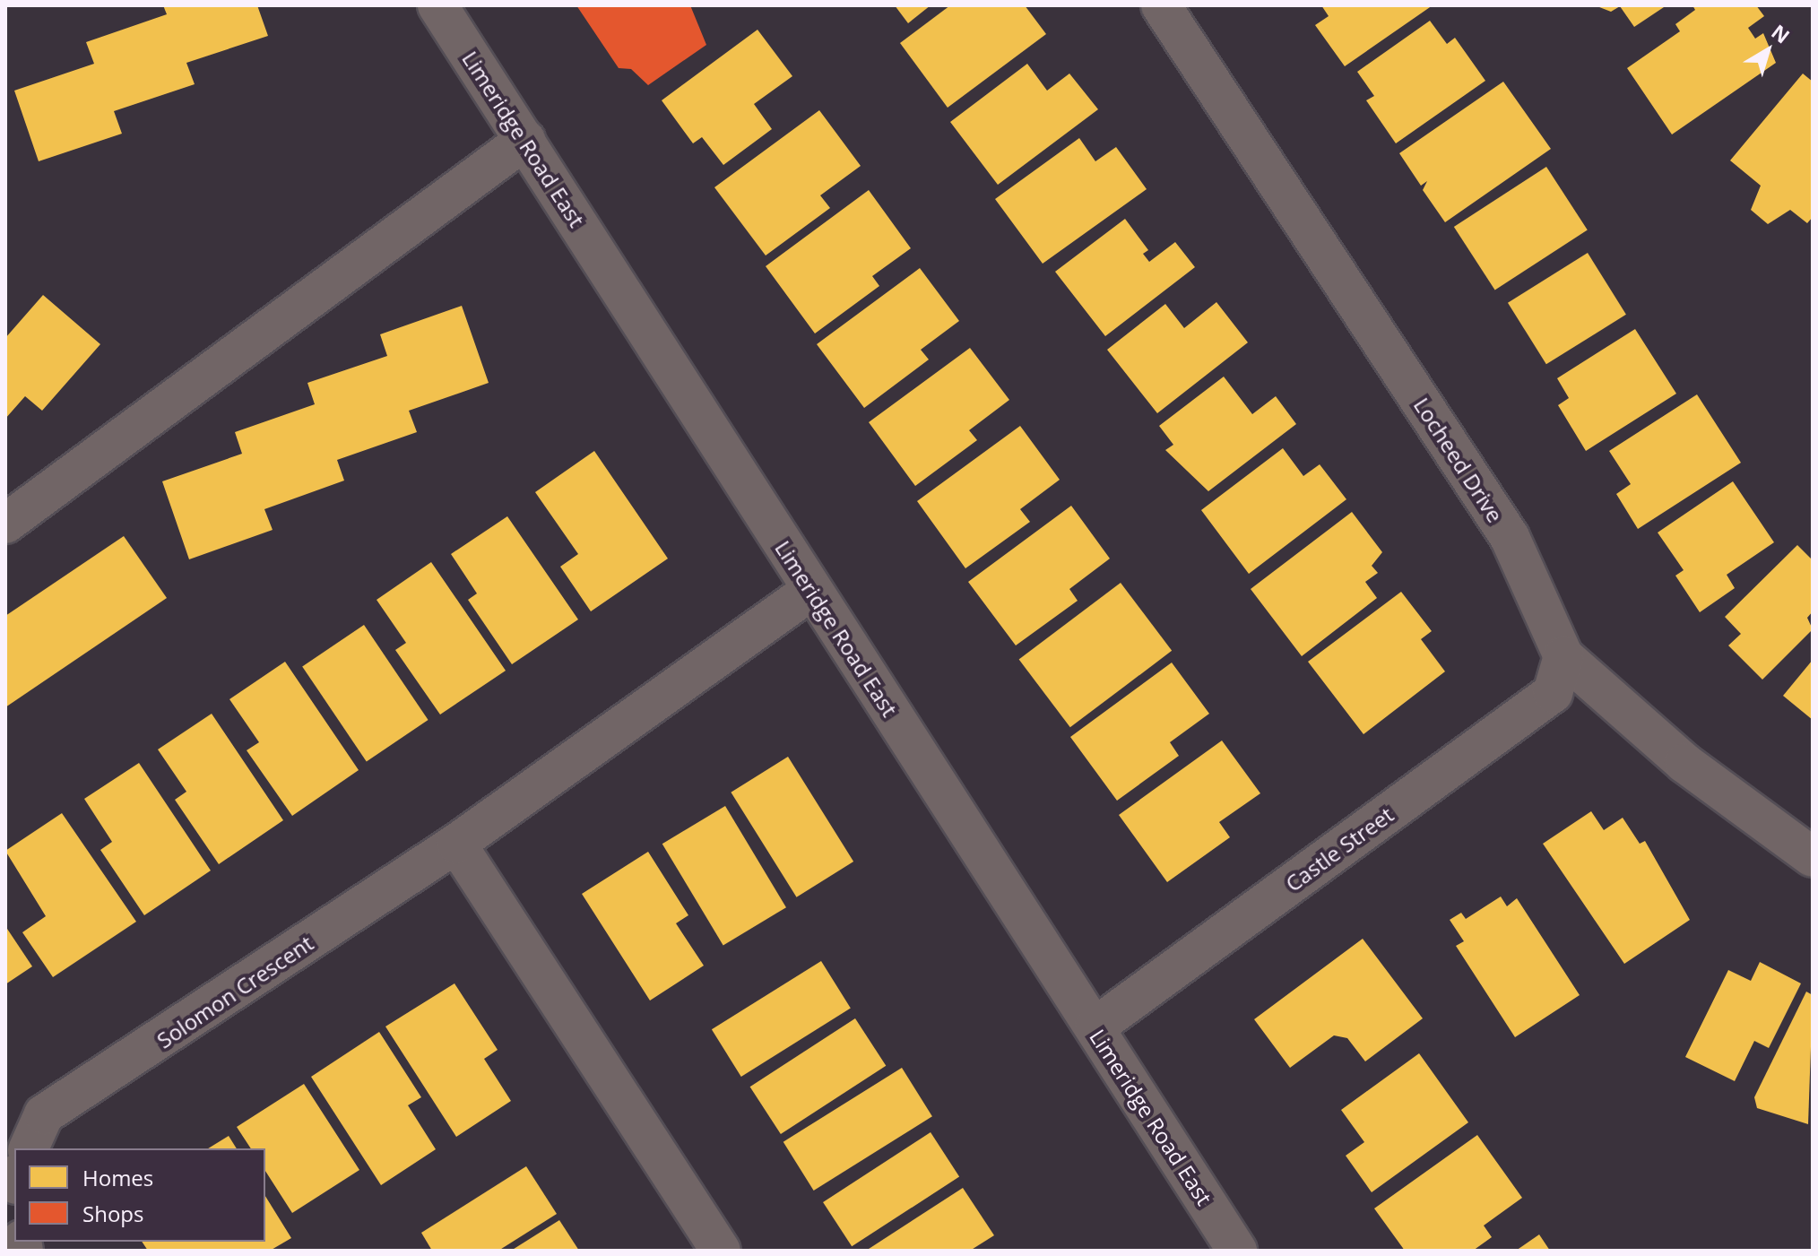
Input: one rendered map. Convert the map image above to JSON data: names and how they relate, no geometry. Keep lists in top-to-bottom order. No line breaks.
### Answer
{"streets":{"street":["Limeridge Road East","Locheed Drive","Castle Street","Solomon Crescent"]},"crossings":[["Limeridge Road East","Castle Street"],["Limeridge Road East","Solomon Crescent"],["Locheed Drive","Castle Street"]],"legend":["Homes","Shops"],"north":"top right"}
